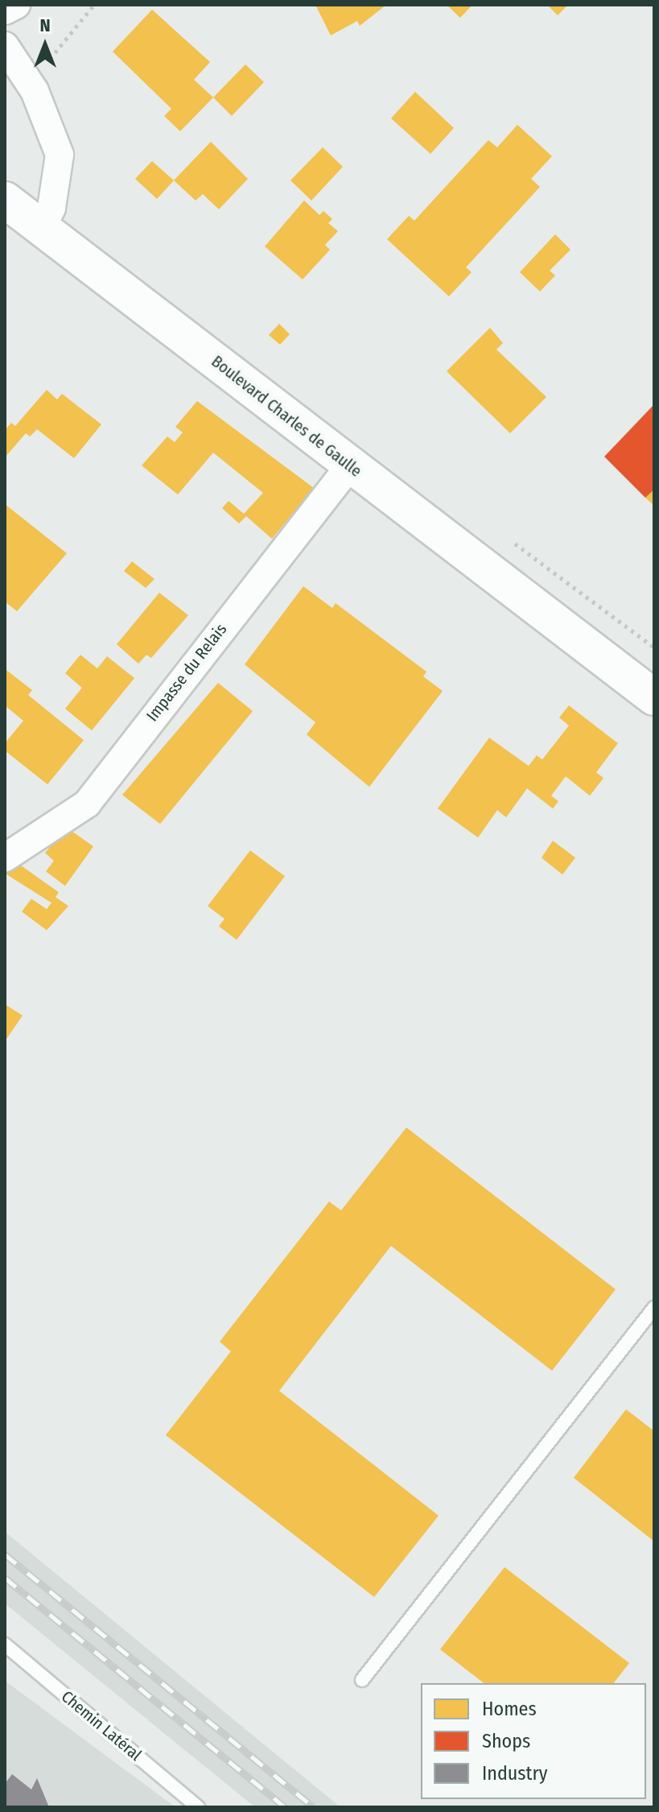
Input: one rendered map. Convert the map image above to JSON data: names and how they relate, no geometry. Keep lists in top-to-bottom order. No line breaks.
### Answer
{"streets":{"main road":["Boulevard Charles de Gaulle"],"street":["Impasse du Relais"],"lane":["Chemin Latéral"]},"crossings":[["Boulevard Charles de Gaulle","Impasse du Relais"]],"legend":["Homes","Shops","Industry"],"north":"top"}
